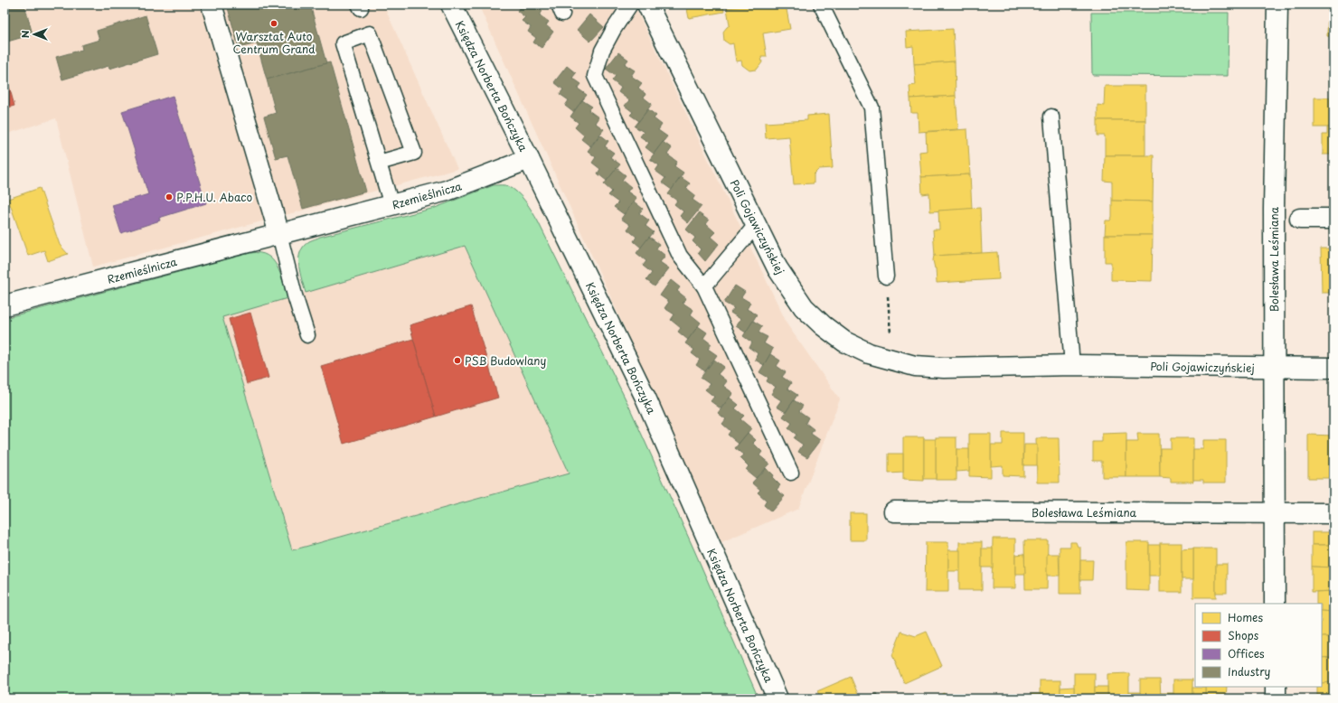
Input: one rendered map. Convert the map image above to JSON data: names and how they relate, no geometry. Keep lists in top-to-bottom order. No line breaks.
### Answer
{"streets":{"street":["Księdza Norberta Bończyka","Rzemieślnicza","Poli Gojawiczyńskiej","Bolesława Leśmiana"]},"crossings":[["Księdza Norberta Bończyka","Rzemieślnicza"],["Poli Gojawiczyńskiej","Bolesława Leśmiana"]],"places":["Warsztat Auto Centrum Grand","P.P.H.U. Abaco","PSB Budowlany"],"legend":["Homes","Shops","Offices","Industry"],"north":"left"}
